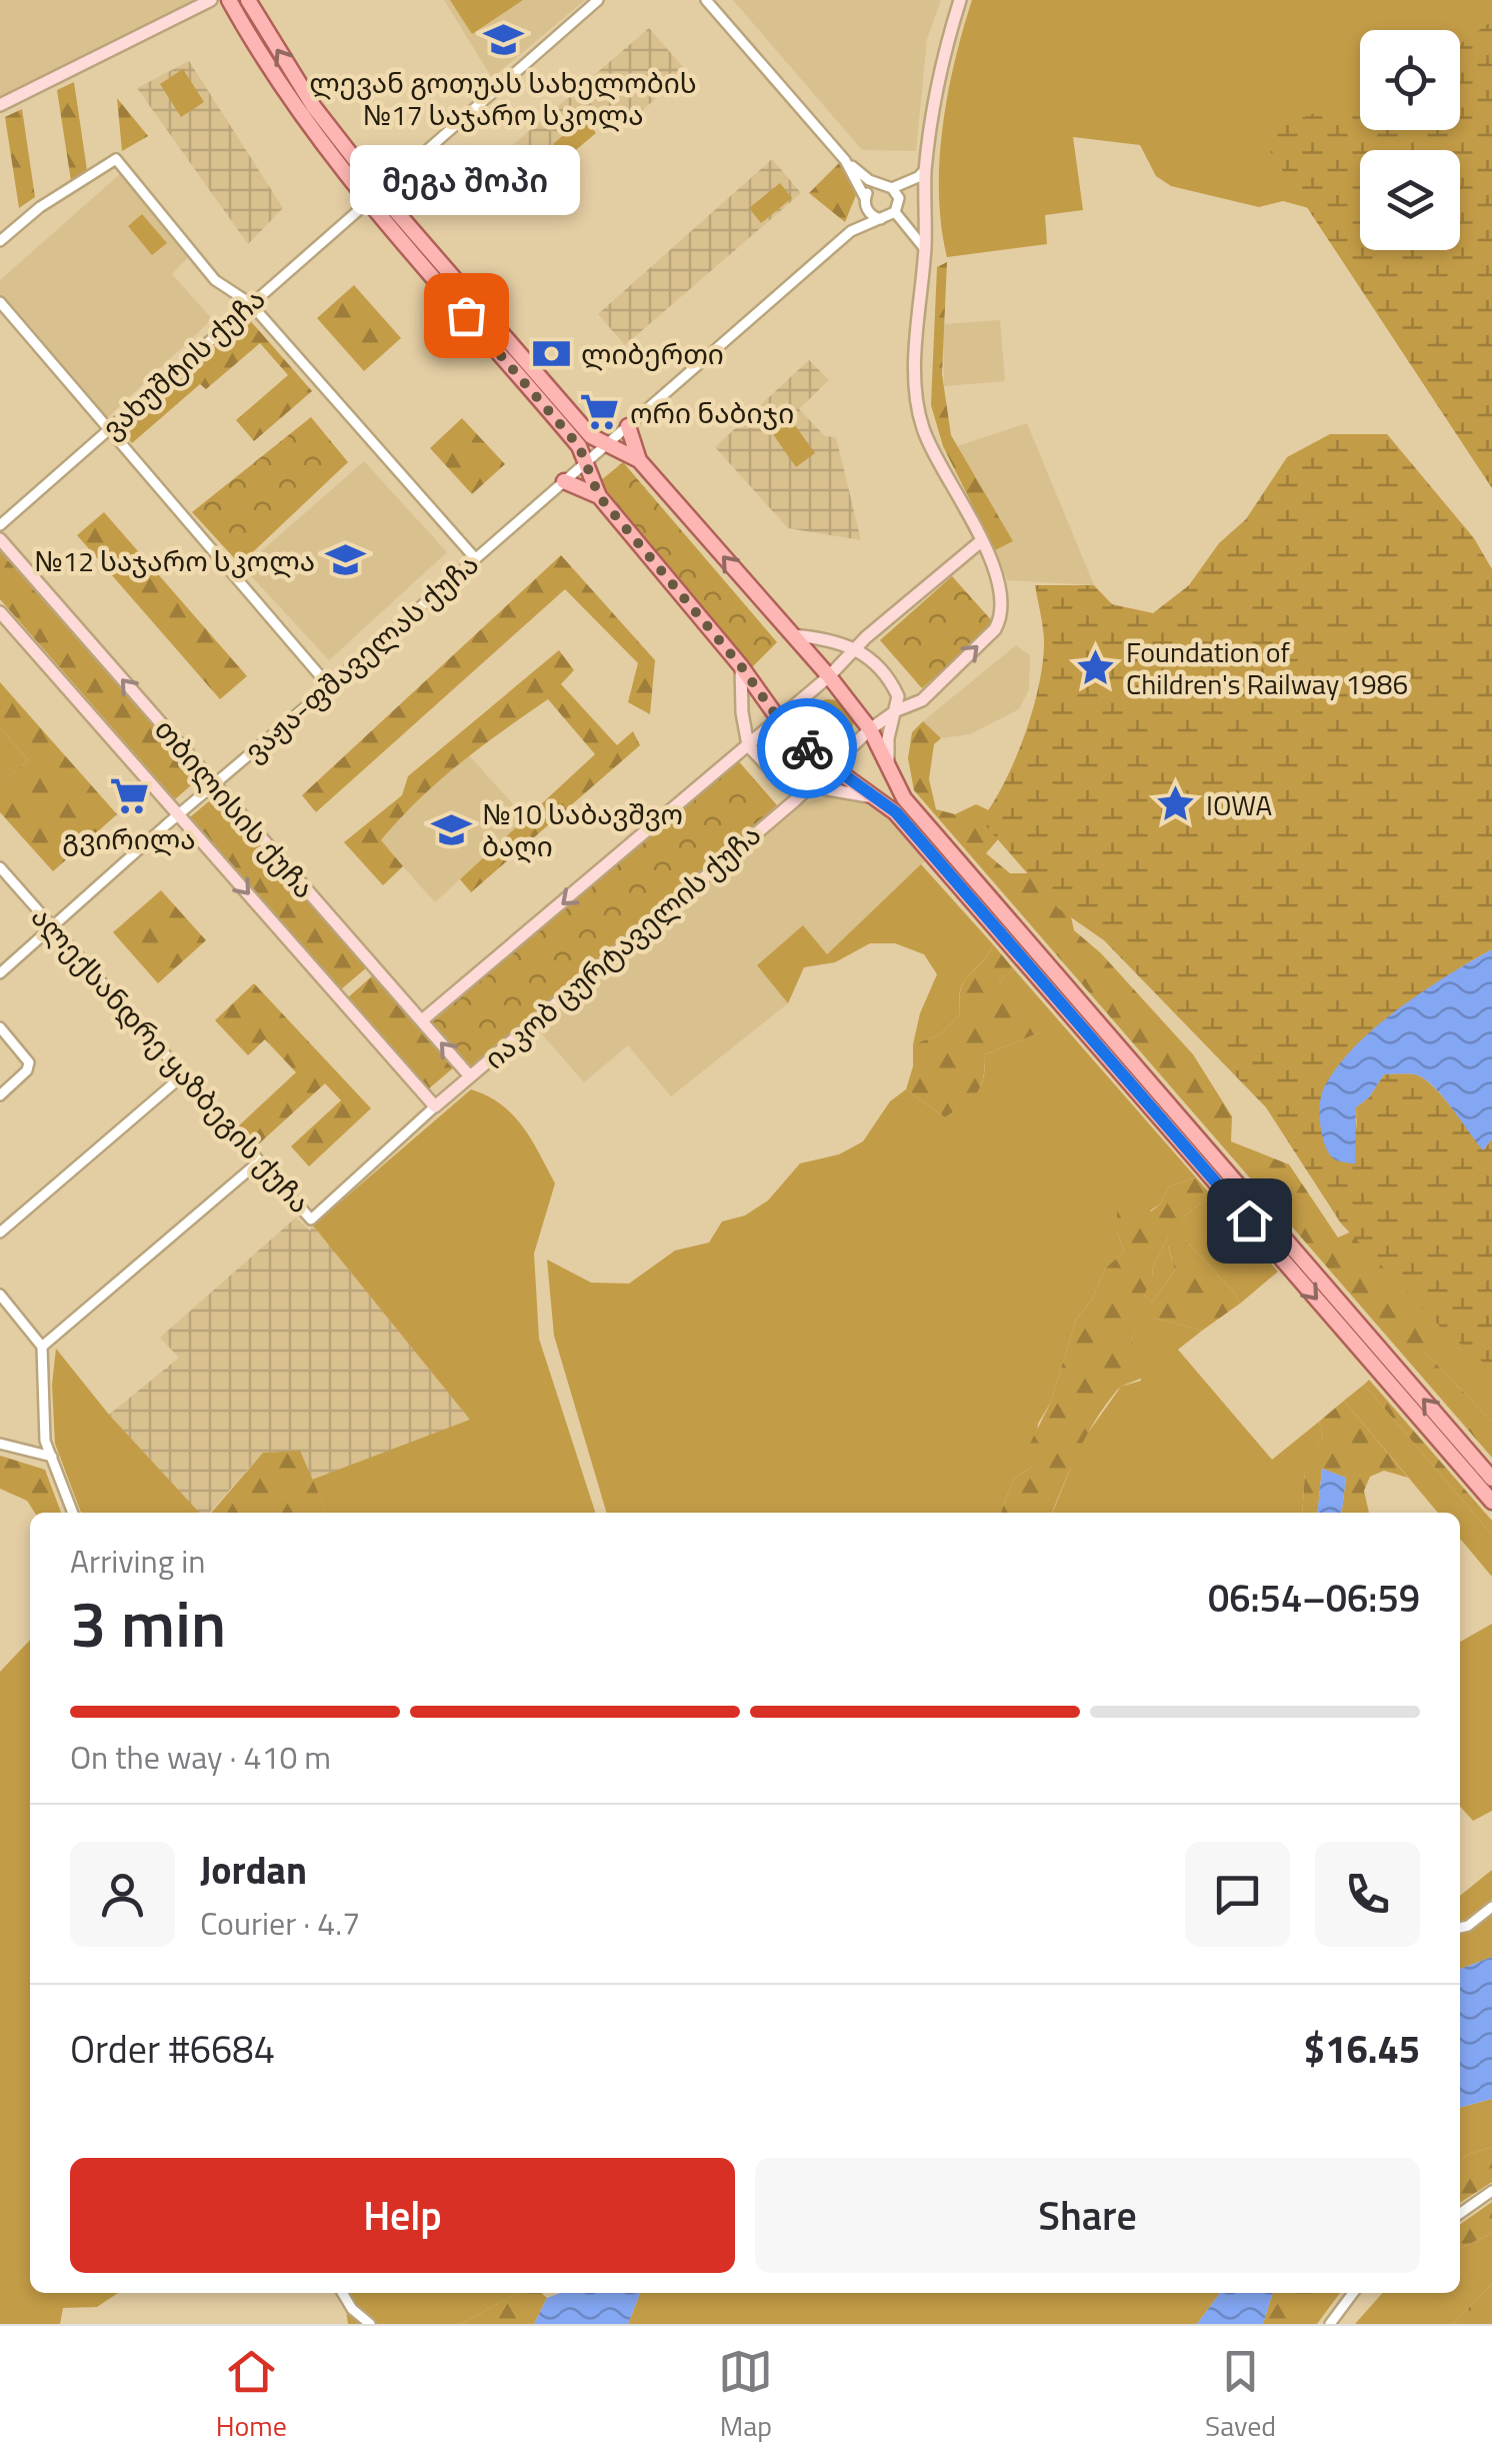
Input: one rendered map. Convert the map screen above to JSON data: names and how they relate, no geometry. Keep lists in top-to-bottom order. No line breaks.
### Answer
{"streets":{"main road":["თბილისის ქუჩა","იაკობ ცურტაველის ქუჩა"],"street":["ვახუშტის ქუჩა","ვაჟა-ფშაველას ქუჩა","ალექსანდრე ყაზბეგის ქუჩა"]},"crossings":[["ვაჟა-ფშაველას ქუჩა","თბილისის ქუჩა"],["ვაჟა-ფშაველას ქუჩა","ალექსანდრე ყაზბეგის ქუჩა"],["თბილისის ქუჩა","იაკობ ცურტაველის ქუჩა"],["თბილისის ქუჩა","ალექსანდრე ყაზბეგის ქუჩა"],["იაკობ ცურტაველის ქუჩა","ალექსანდრე ყაზბეგის ქუჩა"]],"places":{"school or university":["ლევან გოთუას სახელობის №17 საჯარო სკოლა","№12 საჯარო სკოლა","№10 საბავშვო ბაღი"],"other":["მეგა შოპი"],"bank":["ლიბერთი"],"supermarket":["ორი ნაბიჯი","გვირილა"],"place":["Foundation of Children's Railway 1986","IOWA"]},"page":{"bubble":"მეგა შოპი","heading":["3 min","Arriving in","06:54–06:59"],"panel":["Jordan","Courier · 4.7","Order #6684","$16.45"],"bar":"On the way · 410 m","buttons":["Help","Share"],"tabs":["Home","Map","Saved"]}}
